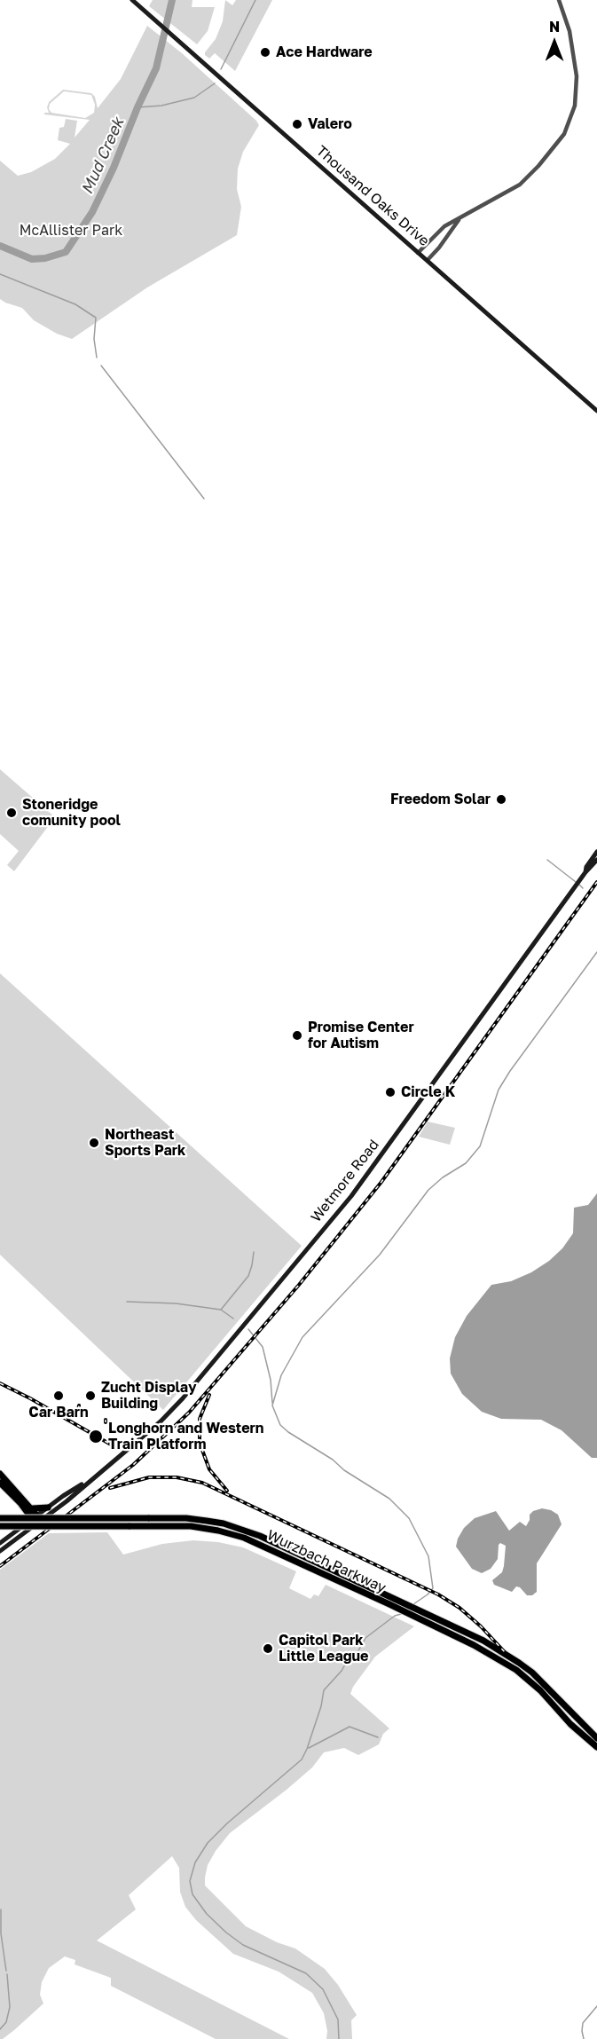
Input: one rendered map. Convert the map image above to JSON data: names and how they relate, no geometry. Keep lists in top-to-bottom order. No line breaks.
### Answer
{"streets":{"highway":["Wurzbach Parkway"],"main road":["Thousand Oaks Drive","Wetmore Road"]},"water":["Mud Creek"],"parks":["McAllister Park"],"places":["Ace Hardware","Valero","Freedom Solar","Stoneridge comunity pool","Promise Center for Autism","Circle K","Northeast Sports Park","Car Barn","Zucht Display Building","Longhorn and Western Train Platform","Capitol Park Little League"],"north":"top"}
